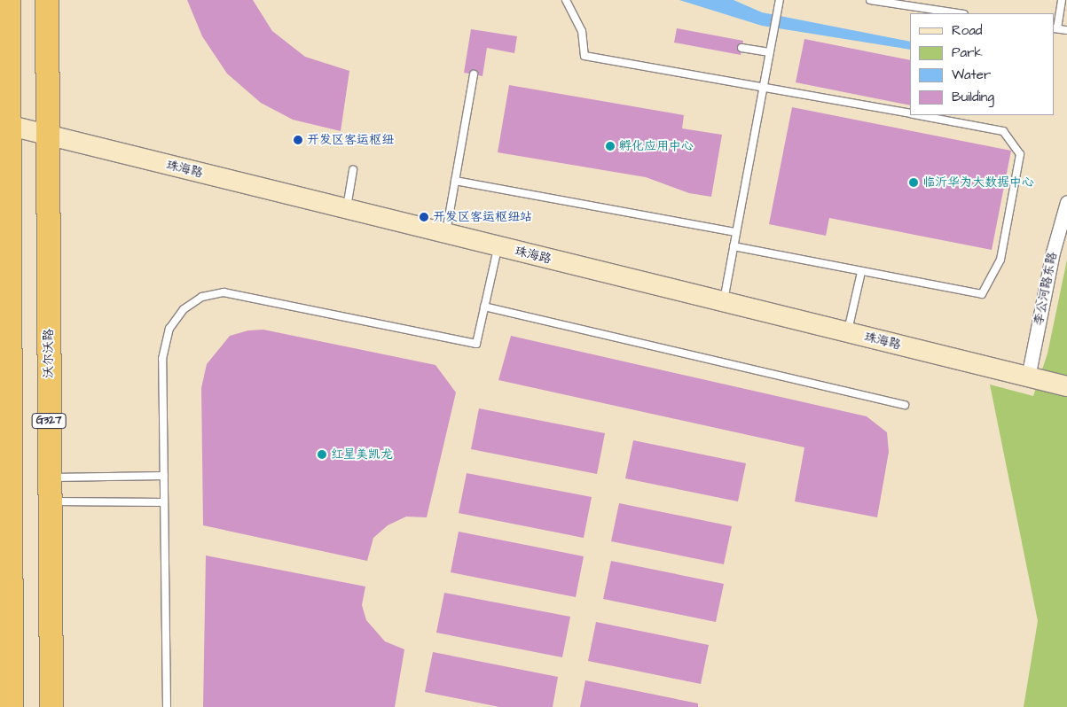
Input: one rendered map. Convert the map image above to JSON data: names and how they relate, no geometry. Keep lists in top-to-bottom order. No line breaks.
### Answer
{"streets":{"highway":["沃尔沃路","G327"],"main road":["珠海路"],"street":["李公河路东路"]},"crossings":[["珠海路","李公河路东路"],["珠海路","沃尔沃路"]],"places":["开发区客运枢纽","孵化应用中心","临沂华为大数据中心","开发区客运枢纽站","红星美凯龙"],"legend":["Road","Park","Water","Building"]}
